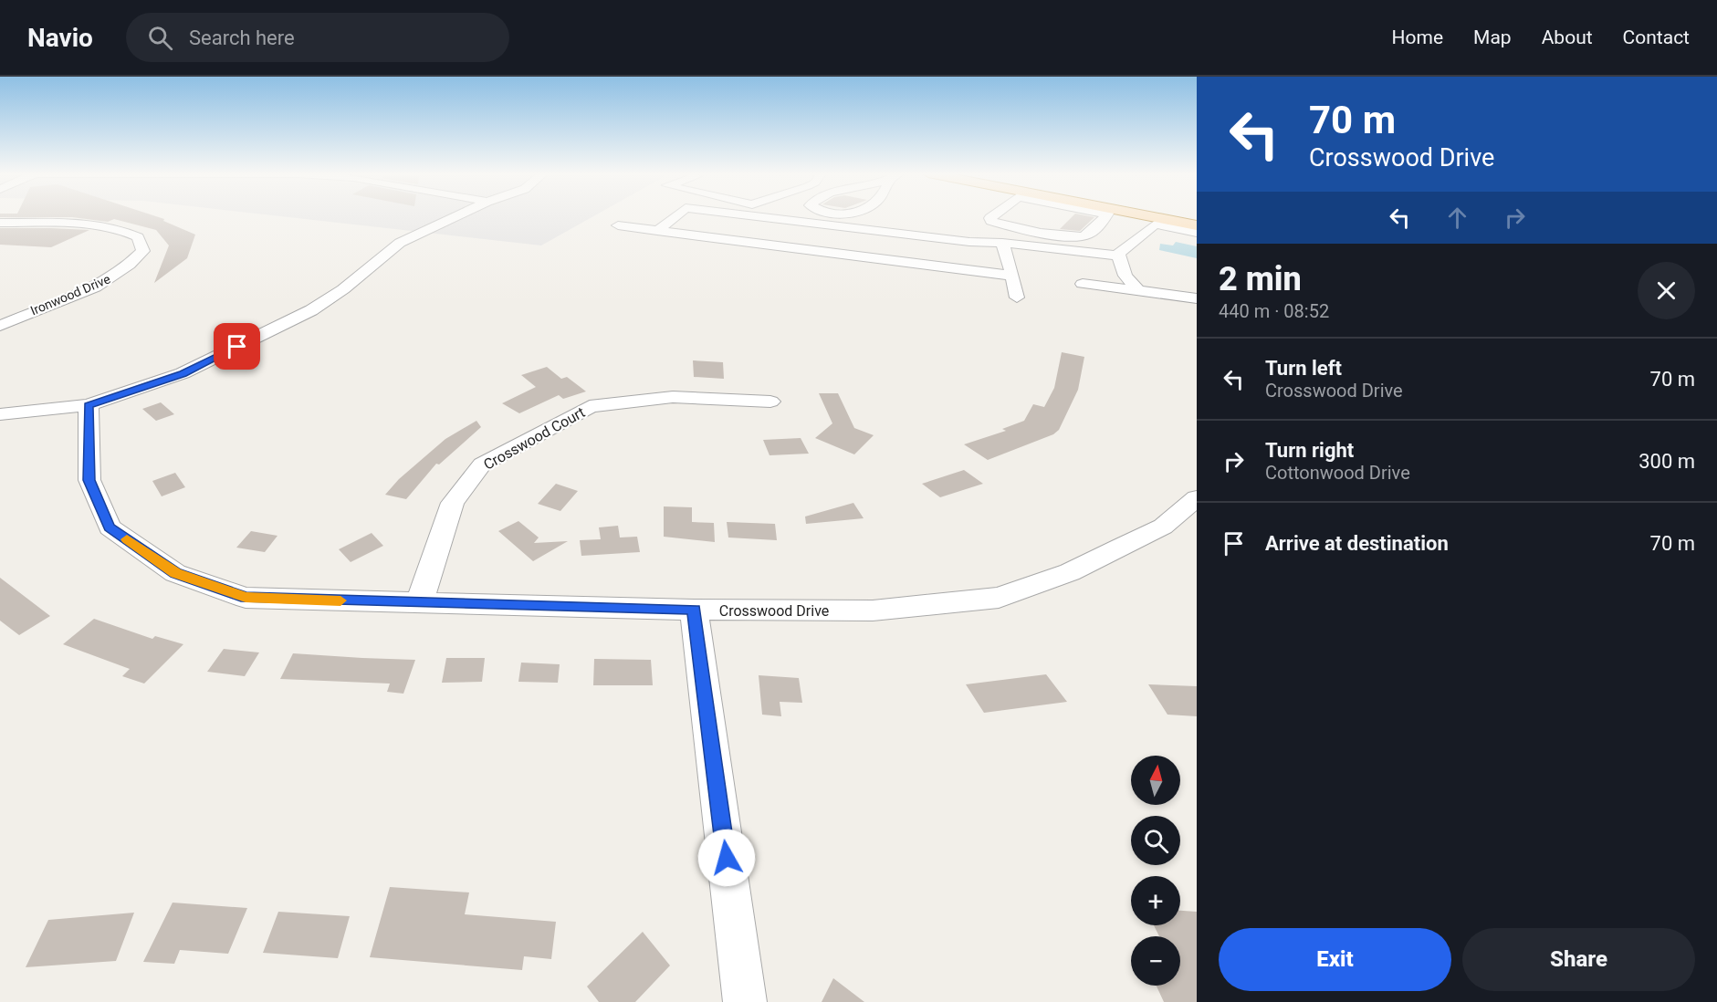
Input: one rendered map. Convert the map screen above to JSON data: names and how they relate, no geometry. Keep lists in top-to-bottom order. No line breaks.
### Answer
{"streets":{"street":["Ironwood Drive","Crosswood Court","Crosswood Drive"]},"crossings":[["Crosswood Court","Crosswood Drive"]],"north":"top","page":{"header":"Navio","search":"Search here","nav":["Home","Map","About","Contact"],"turn":["70 m","Crosswood Drive"],"heading":["2 min","440 m · 08:52"],"list":[{"name":"Turn left","note":"Crosswood Drive","value":"70 m"},{"name":"Turn right","note":"Cottonwood Drive","value":"300 m"},{"name":"Arrive at destination","value":"70 m"}],"map_buttons":["+","−"],"buttons":["Exit","Share"]}}
